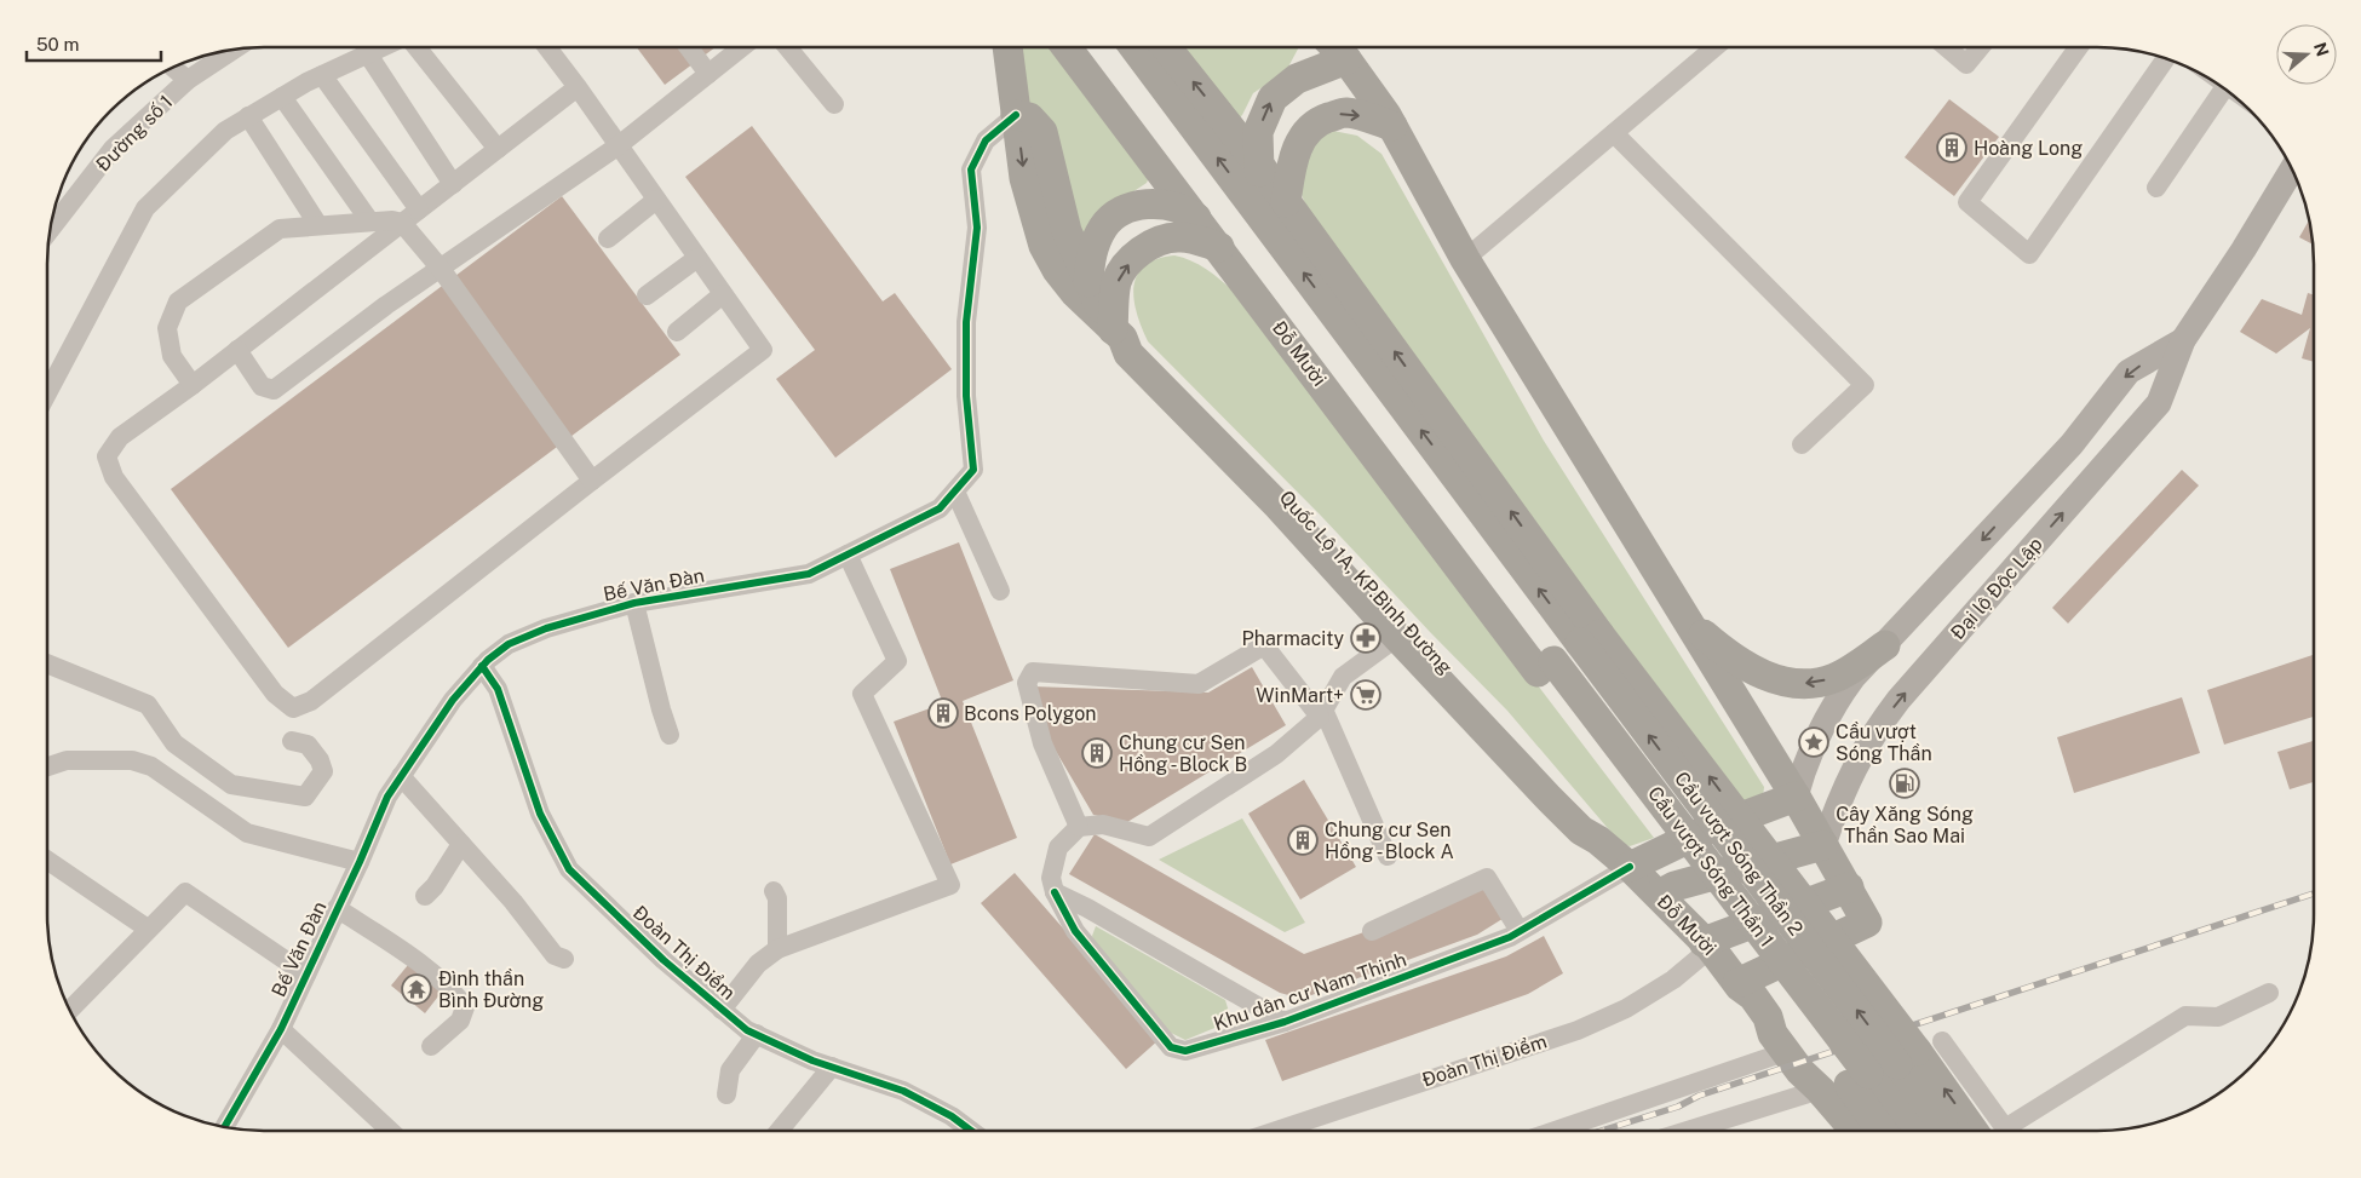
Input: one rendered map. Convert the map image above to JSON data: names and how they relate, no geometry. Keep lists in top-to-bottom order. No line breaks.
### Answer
{"streets":{"highway":["Đỗ Mười","Quốc Lộ 1A, KP.Bình Đường","Cầu vượt Sóng Thần 2","Cầu vượt Sóng Thần 1"],"main road":["Đại lộ Độc Lập"],"street":["Đường số 1","Bế Văn Đàn","Đoàn Thị Điểm","Khu dân cư Nam Thịnh"]},"crossings":[["Đỗ Mười","Quốc Lộ 1A, KP.Bình Đường"],["Đỗ Mười","Cầu vượt Sóng Thần 1"],["Đỗ Mười","Đoàn Thị Điểm"],["Đỗ Mười","Khu dân cư Nam Thịnh"],["Bế Văn Đàn","Đoàn Thị Điểm"]],"places":{"building":["Hoàng Long","Bcons Polygon","Chung cư Sen Hồng - Block B","Chung cư Sen Hồng - Block A"],"pharmacy":["Pharmacity"],"supermarket":["WinMart+"],"place":["Cầu vượt Sóng Thần"],"fuel station":["Cây Xăng Sóng Thần Sao Mai"],"temple":["Đình thần Bình Đường"]},"scale_bar":"50 m","north":"right"}
